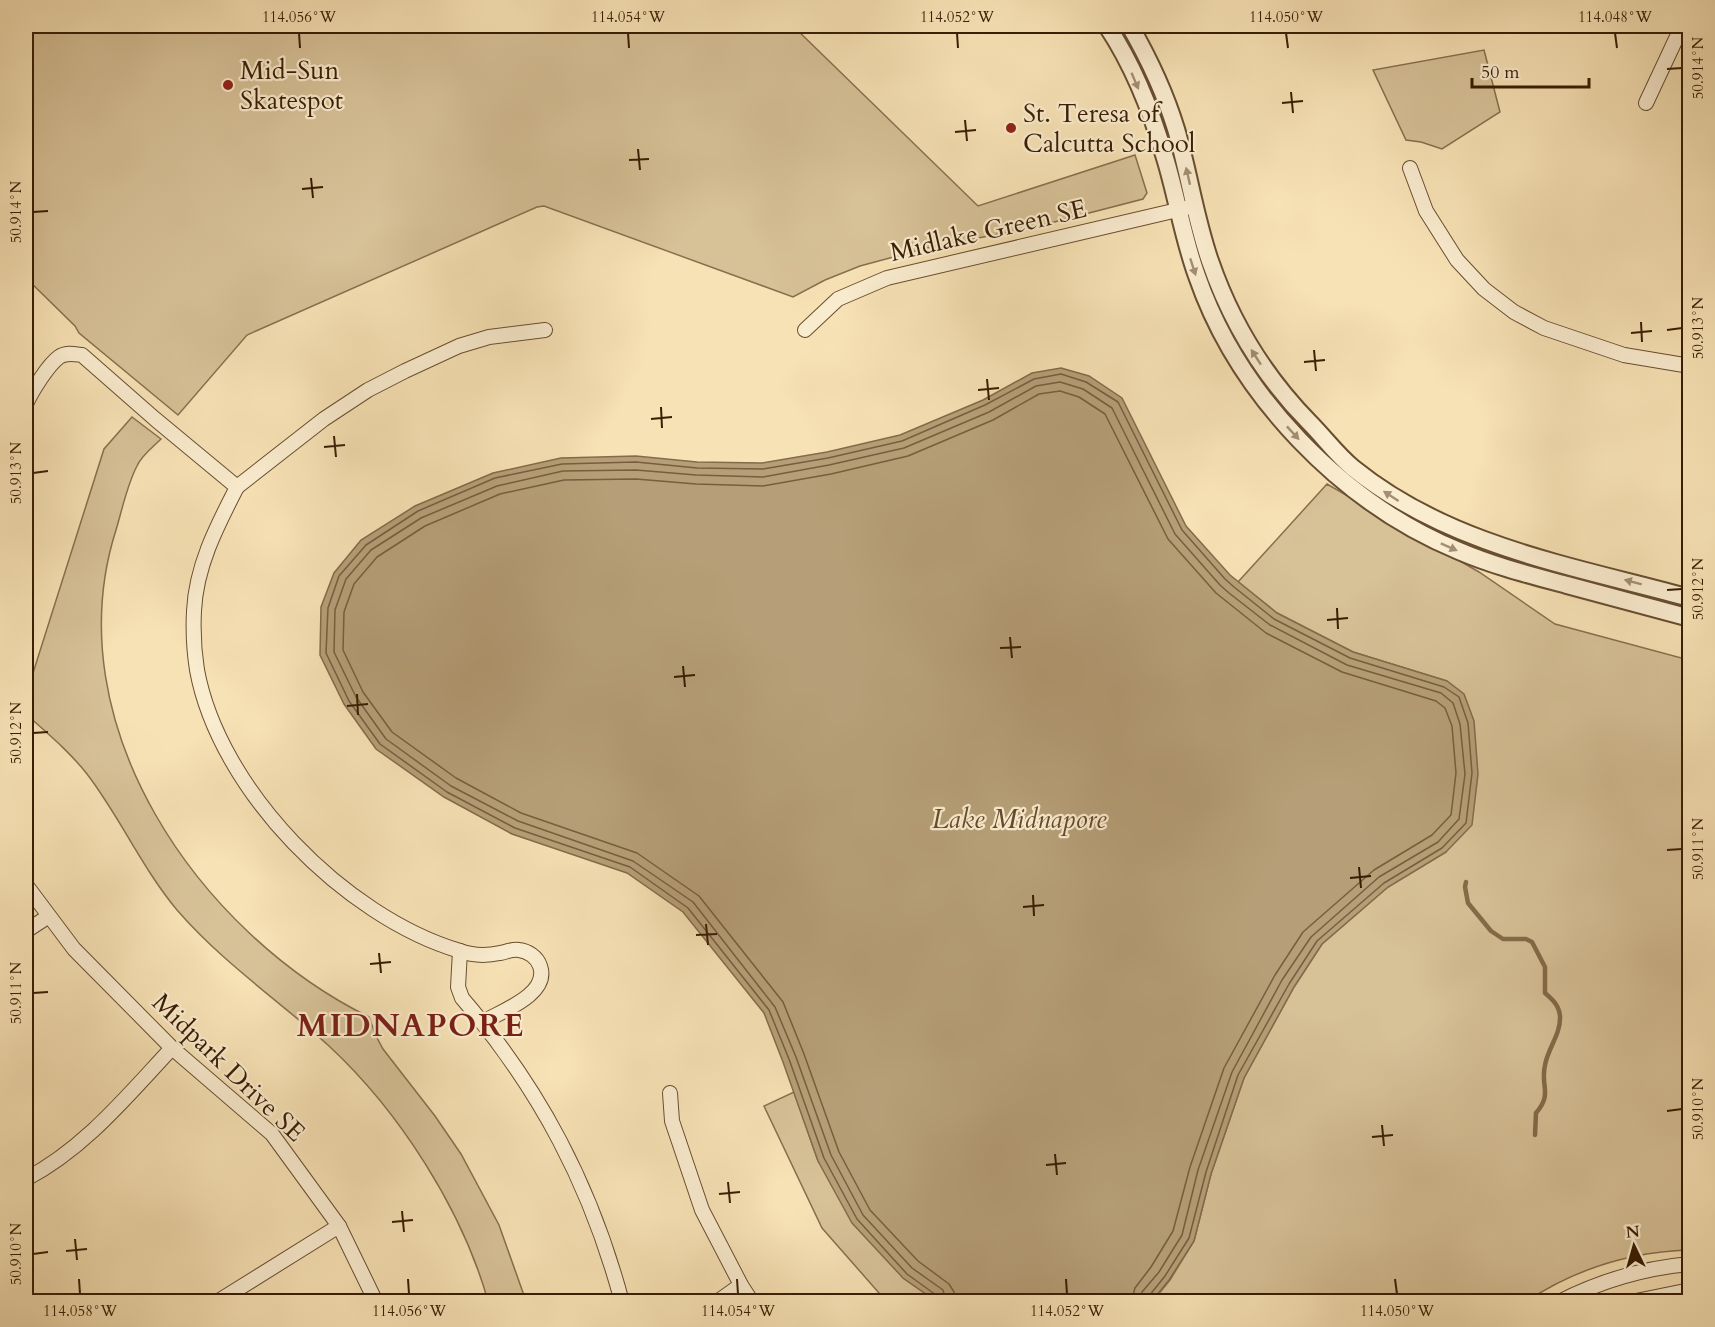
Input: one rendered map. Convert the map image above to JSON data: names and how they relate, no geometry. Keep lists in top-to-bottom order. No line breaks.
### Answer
{"streets":{"street":["Midlake Green SE","Midpark Drive SE"]},"districts":["MIDNAPORE"],"water":["Lake Midnapore"],"places":["Mid-Sun Skatespot","St. Teresa of Calcutta School"],"scale_bar":"50 m","north":"top","coordinates":["114.056°W","114.054°W","114.052°W","114.050°W","114.048°W","50.914°N","50.913°N","50.912°N","50.911°N","50.910°N","114.058°W"]}
